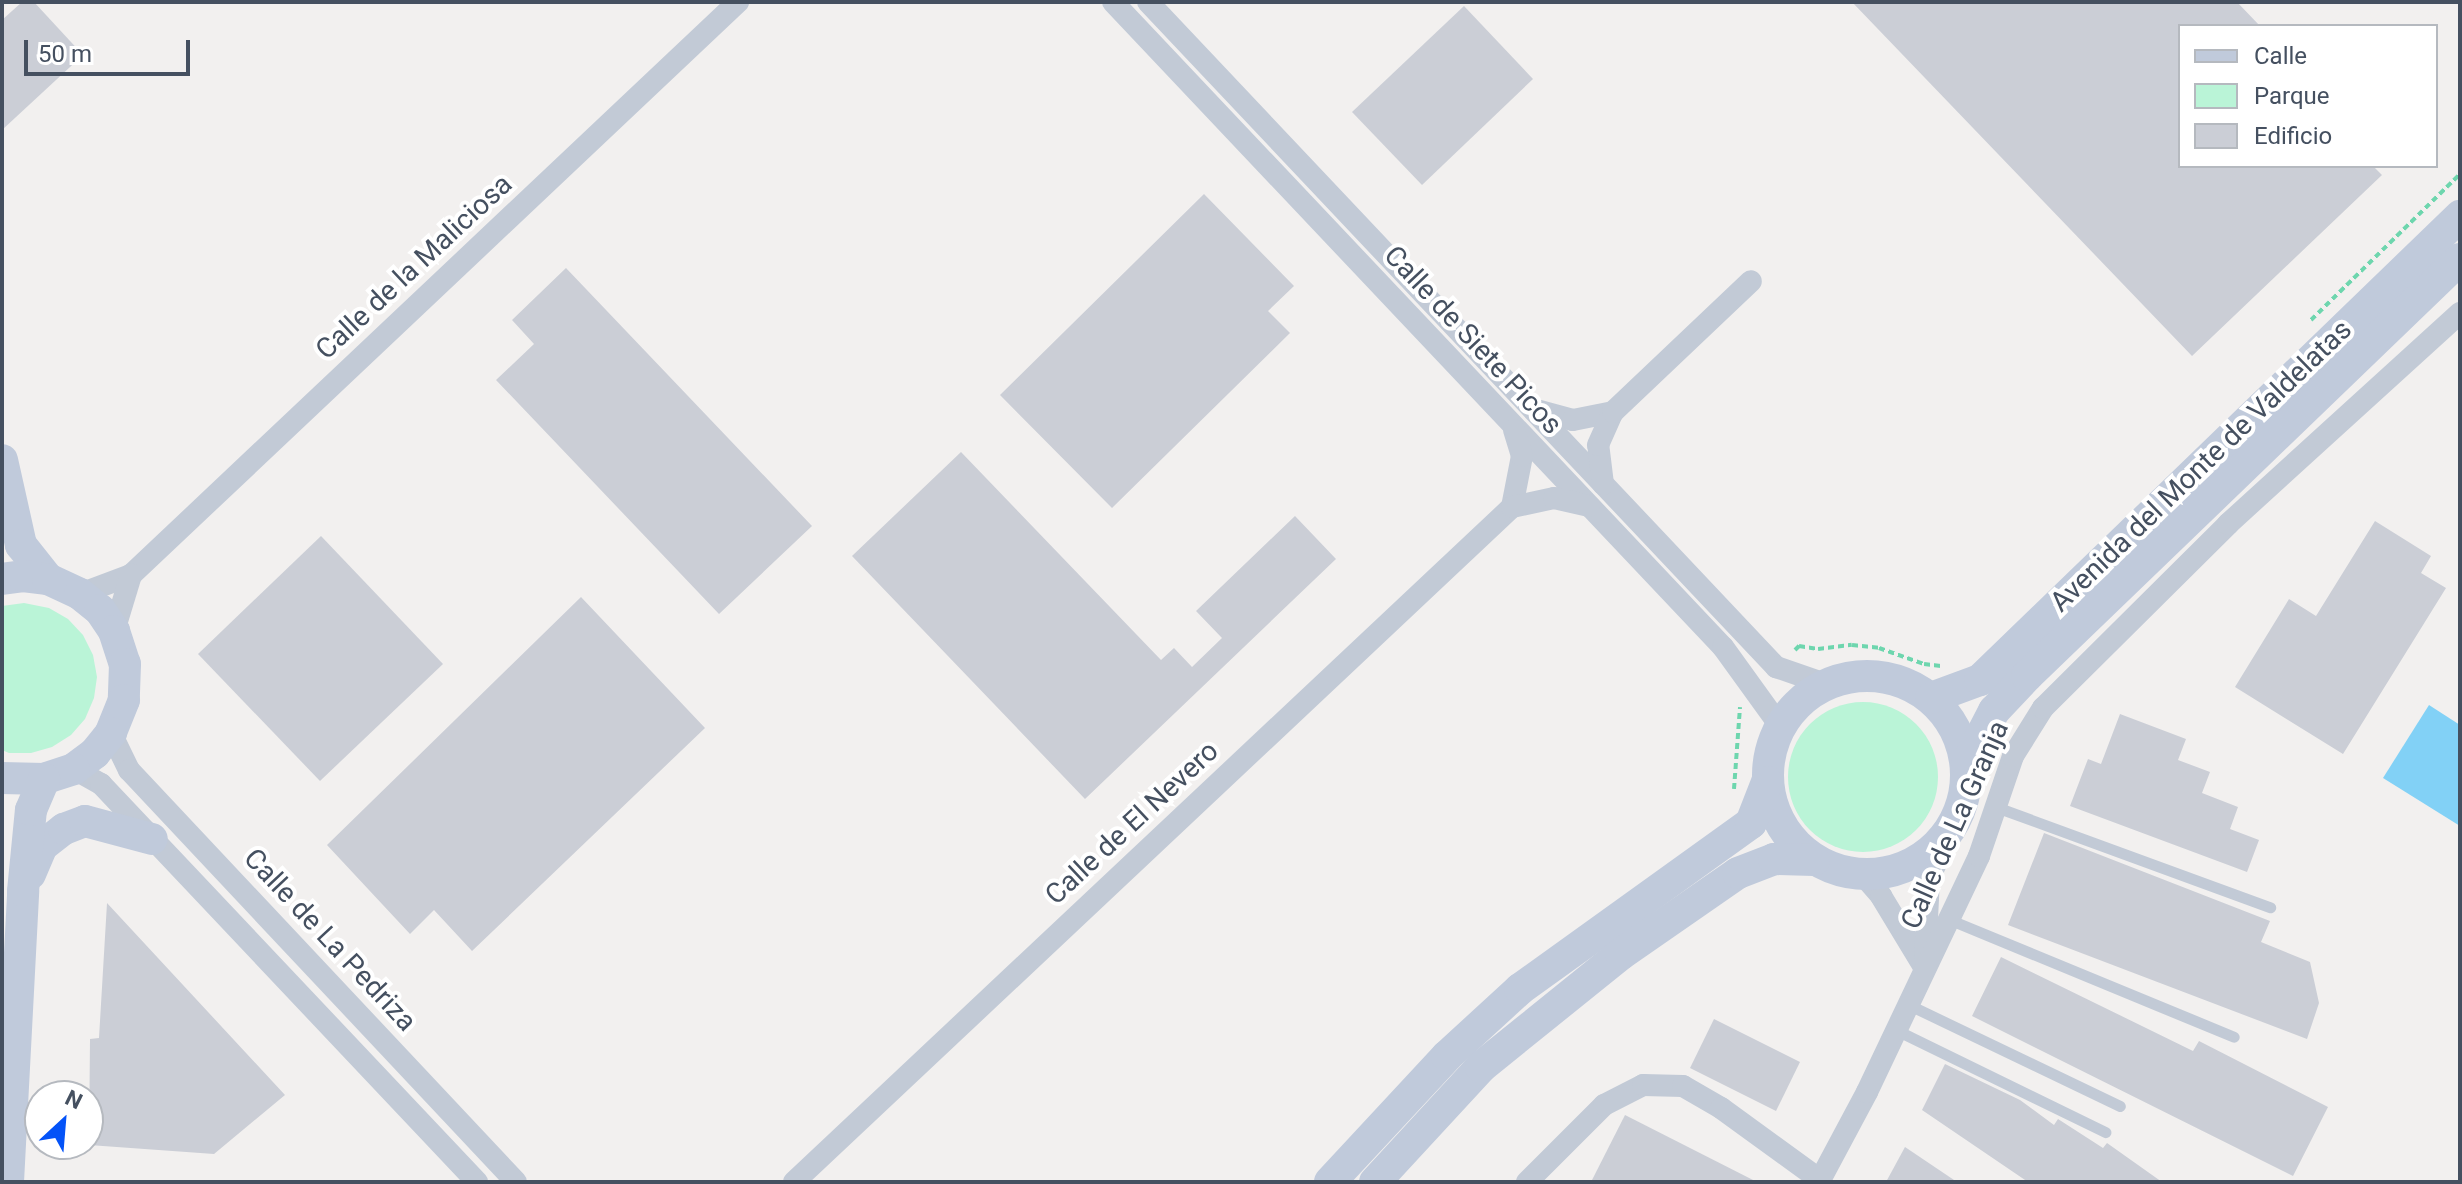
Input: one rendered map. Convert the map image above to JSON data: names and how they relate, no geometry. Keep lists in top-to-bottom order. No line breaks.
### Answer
{"streets":{"street":["Calle de la Maliciosa","Calle de Siete Picos","Avenida del Monte de Valdelatas","Calle de El Nevero","Calle de La Granja","Calle de La Pedriza"]},"crossings":[["Calle de Siete Picos","Avenida del Monte de Valdelatas"]],"legend":["Calle","Parque","Edificio"],"scale_bar":"50 m","north":"top right"}
